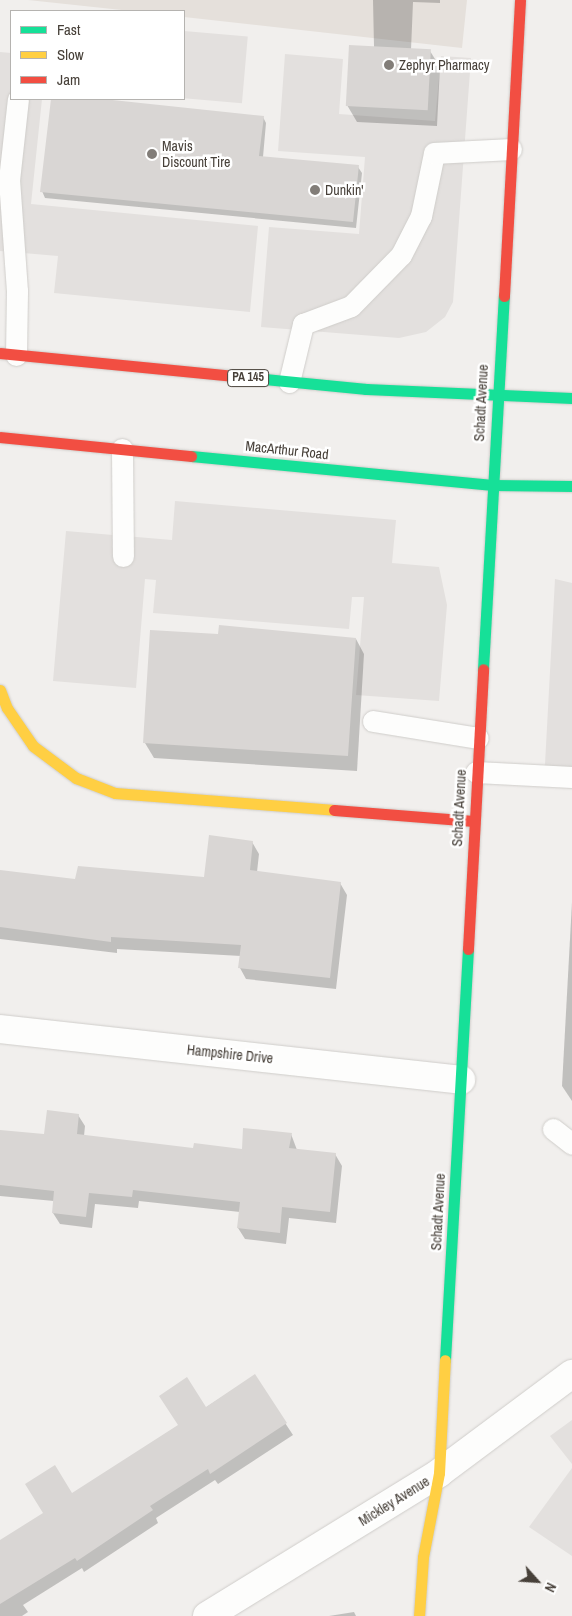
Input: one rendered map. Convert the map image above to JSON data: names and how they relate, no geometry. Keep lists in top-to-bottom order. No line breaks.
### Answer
{"streets":{"main road":["PA 145","Schadt Avenue","MacArthur Road"],"street":["Hampshire Drive","Mickley Avenue"]},"crossings":[["PA 145","Schadt Avenue"],["Schadt Avenue","MacArthur Road"],["Schadt Avenue","Hampshire Drive"],["Schadt Avenue","Mickley Avenue"]],"places":["Zephyr Pharmacy","Mavis Discount Tire","Dunkin'"],"legend":["Fast","Slow","Jam"],"north":"bottom right"}
